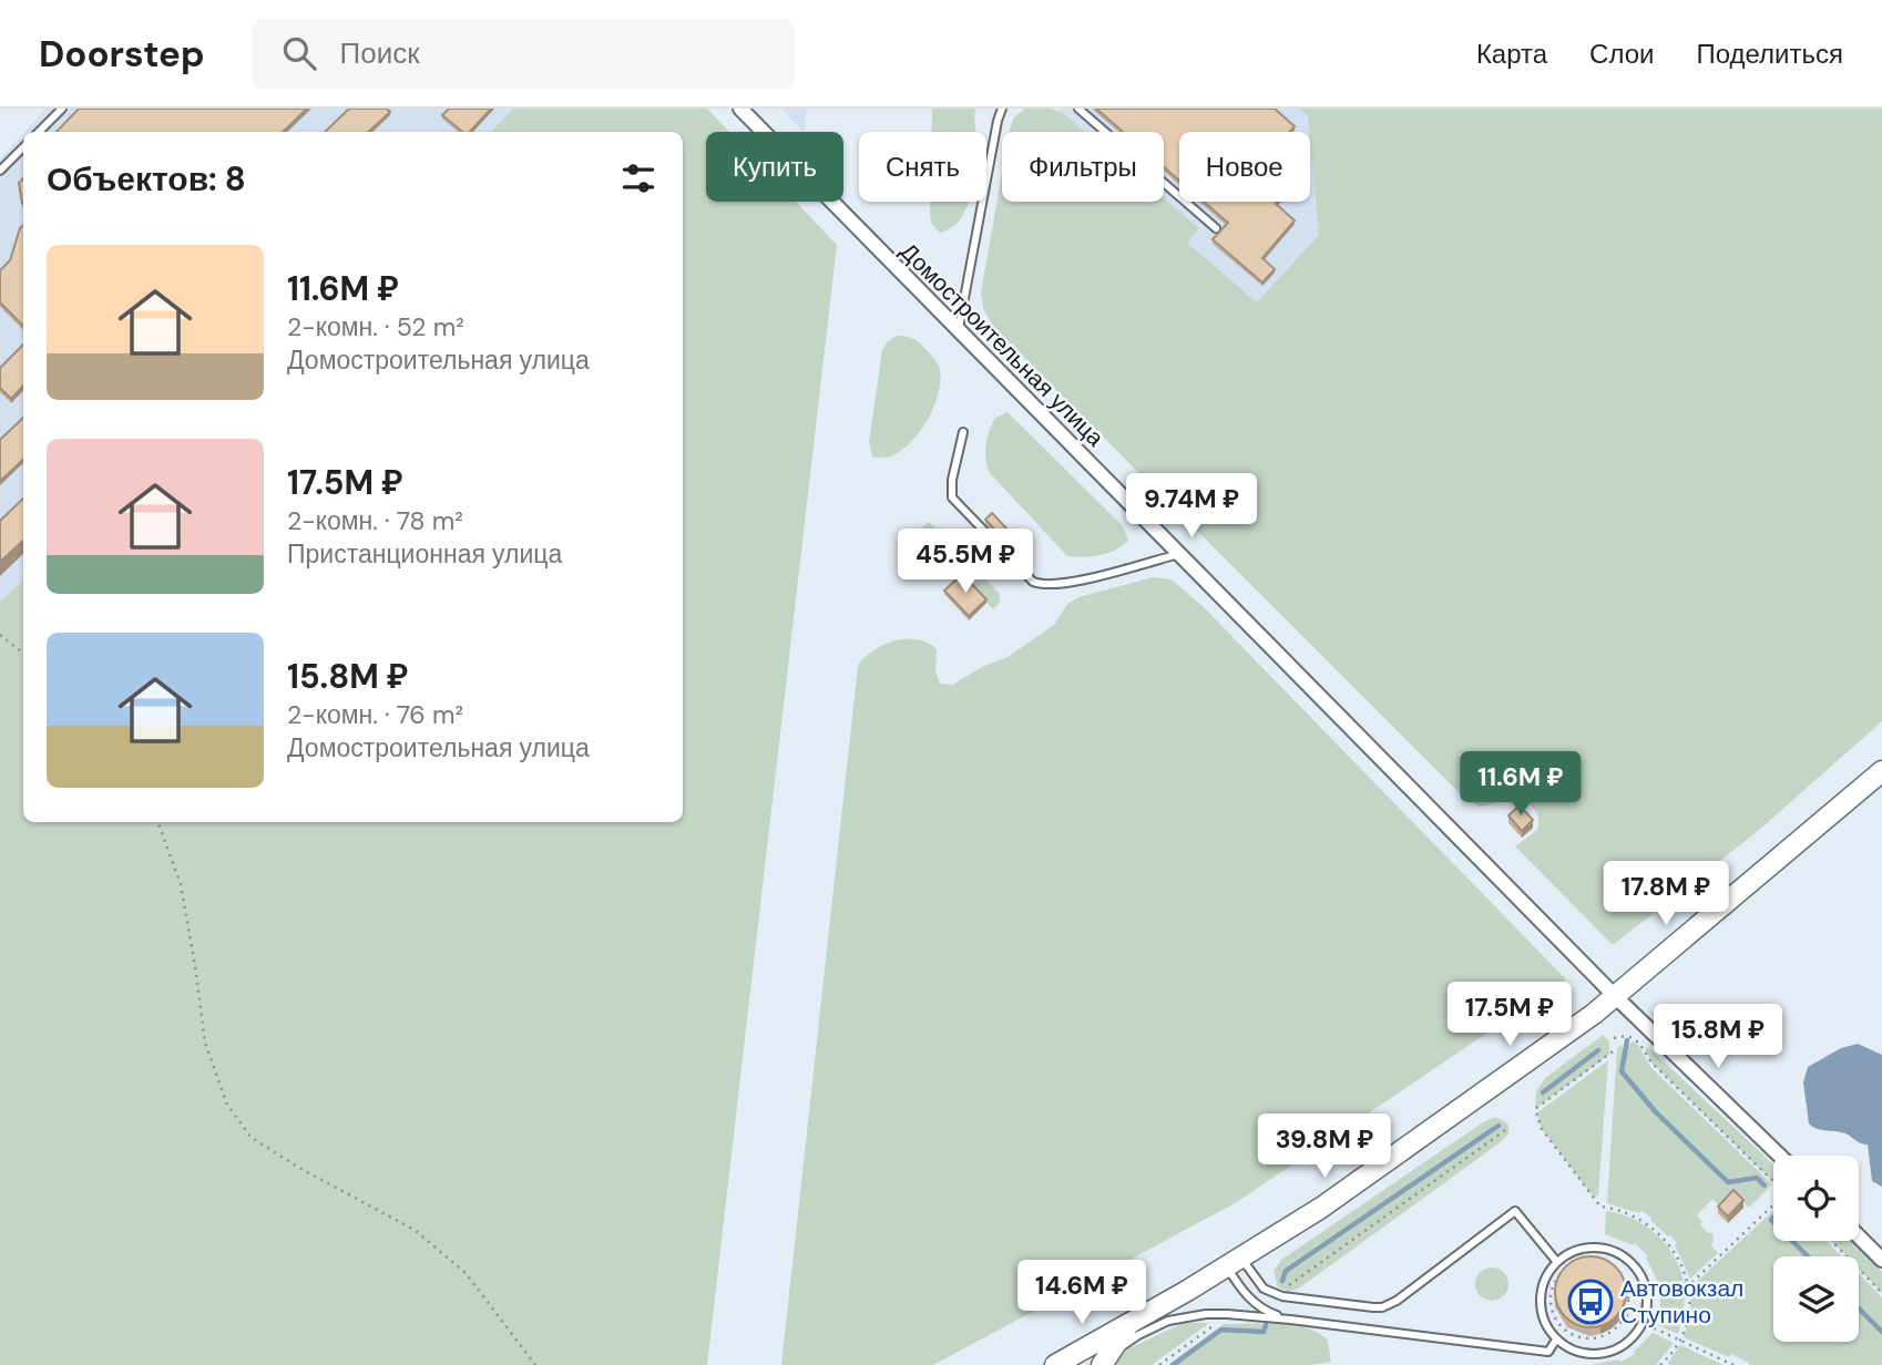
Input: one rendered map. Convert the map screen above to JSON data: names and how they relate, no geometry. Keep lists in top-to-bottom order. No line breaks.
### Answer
{"streets":{"street":["Домостроительная улица"]},"places":{"bus stop":["Автовокзал Ступино"]},"page":{"header":"Doorstep","search":"Поиск","nav":["Карта","Слои","Поделиться"],"chip":["Купить","Снять","Фильтры","Новое"],"heading":"Объектов: 8","list":[{"name":"11.6M ₽","note":"2-комн. · 52 m² · Домостроительная улица"},{"name":"17.5M ₽","note":"2-комн. · 78 m² · Пристанционная улица"},{"name":"15.8M ₽","note":"2-комн. · 76 m² · Домостроительная улица"}],"price":["9.74M ₽","45.5M ₽","11.6M ₽","17.8M ₽","17.5M ₽","15.8M ₽","39.8M ₽","14.6M ₽"]}}
